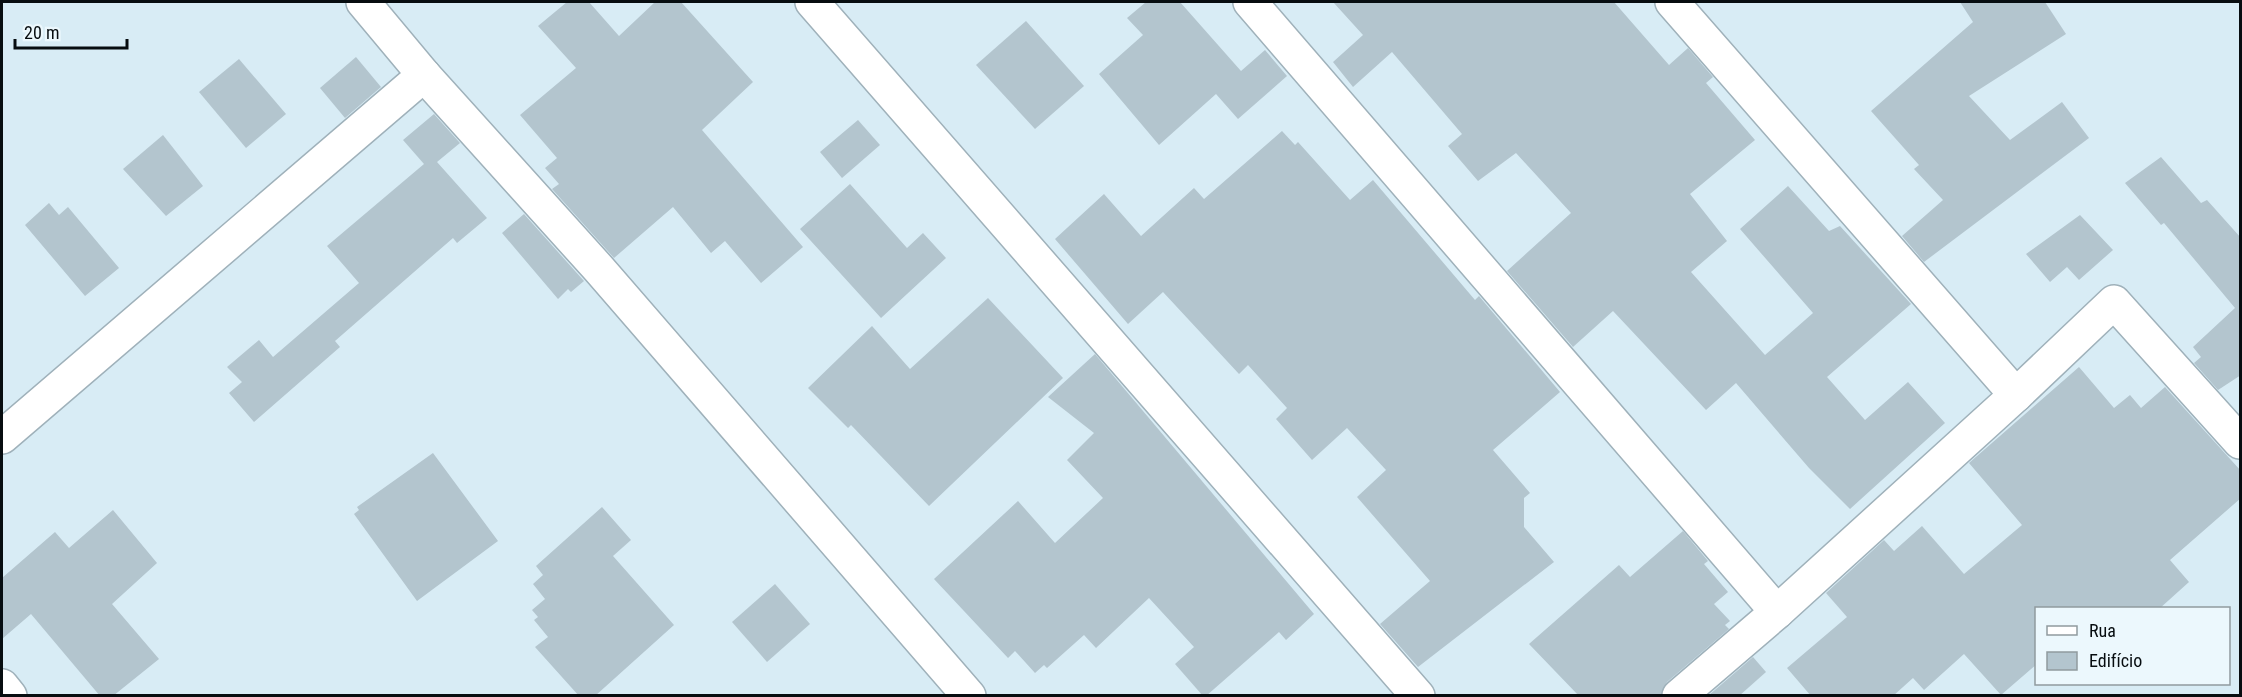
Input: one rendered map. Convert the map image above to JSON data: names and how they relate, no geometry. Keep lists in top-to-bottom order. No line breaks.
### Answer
{"legend":["Rua","Edifício"],"scale_bar":"20 m"}
